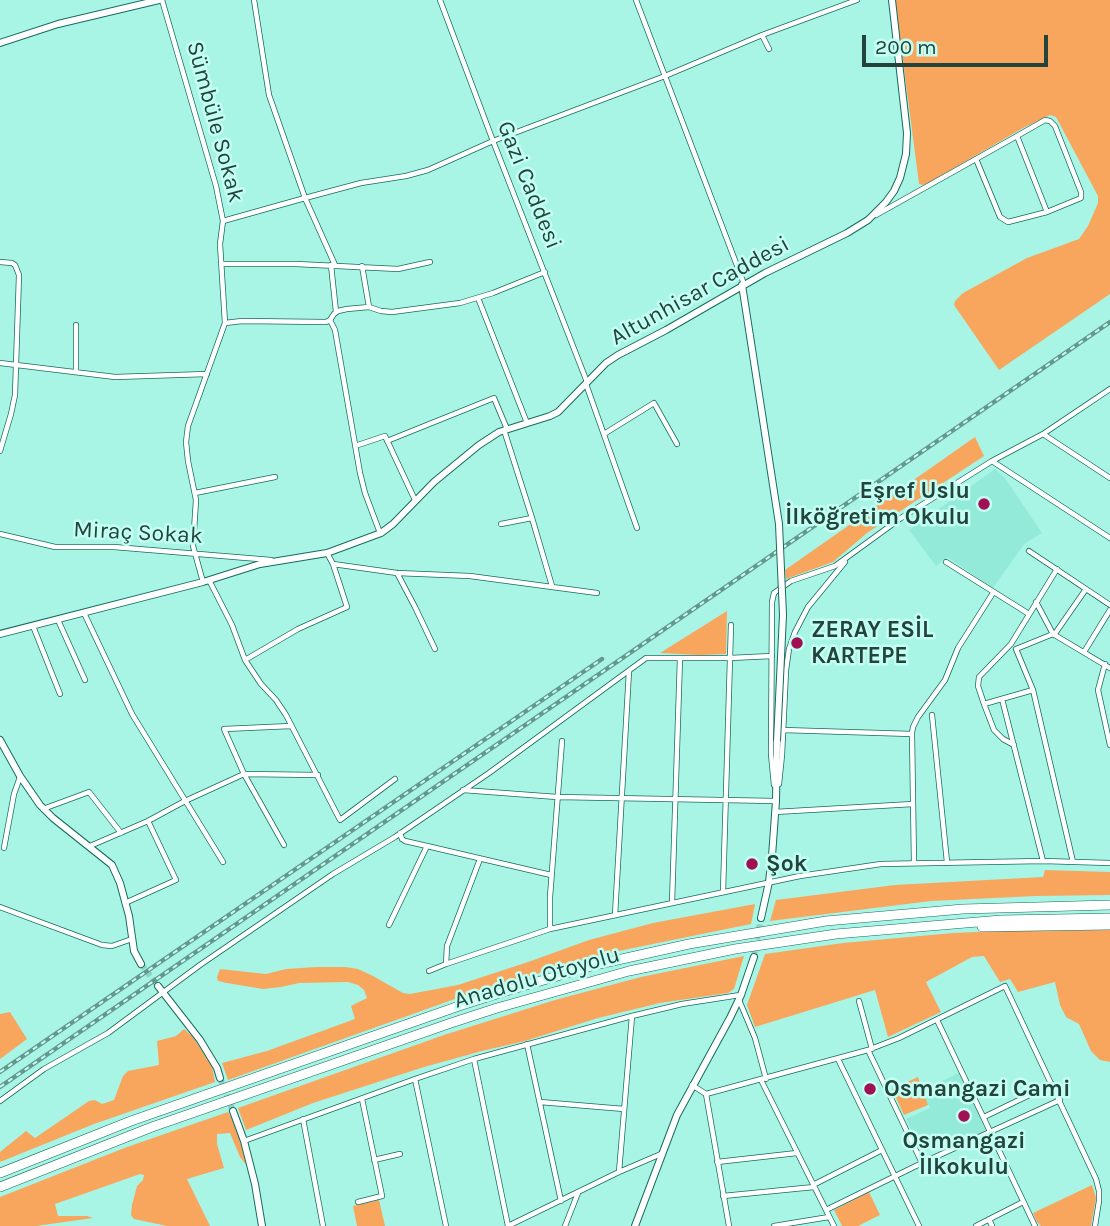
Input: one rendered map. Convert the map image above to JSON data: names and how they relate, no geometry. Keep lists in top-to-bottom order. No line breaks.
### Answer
{"streets":{"highway":["Anadolu Otoyolu"],"street":["Sümbüle Sokak","Gazi Caddesi","Altunhisar Caddesi","Miraç Sokak"]},"crossings":[["Sümbüle Sokak","Altunhisar Caddesi"],["Sümbüle Sokak","Miraç Sokak"],["Gazi Caddesi","Altunhisar Caddesi"],["Altunhisar Caddesi","Miraç Sokak"]],"places":["Eşref Uslu İlköğretim Okulu","ZERAY ESİL KARTEPE","Şok","Osmangazi Cami","Osmangazi İlkokulu"],"scale_bar":"200 m"}
